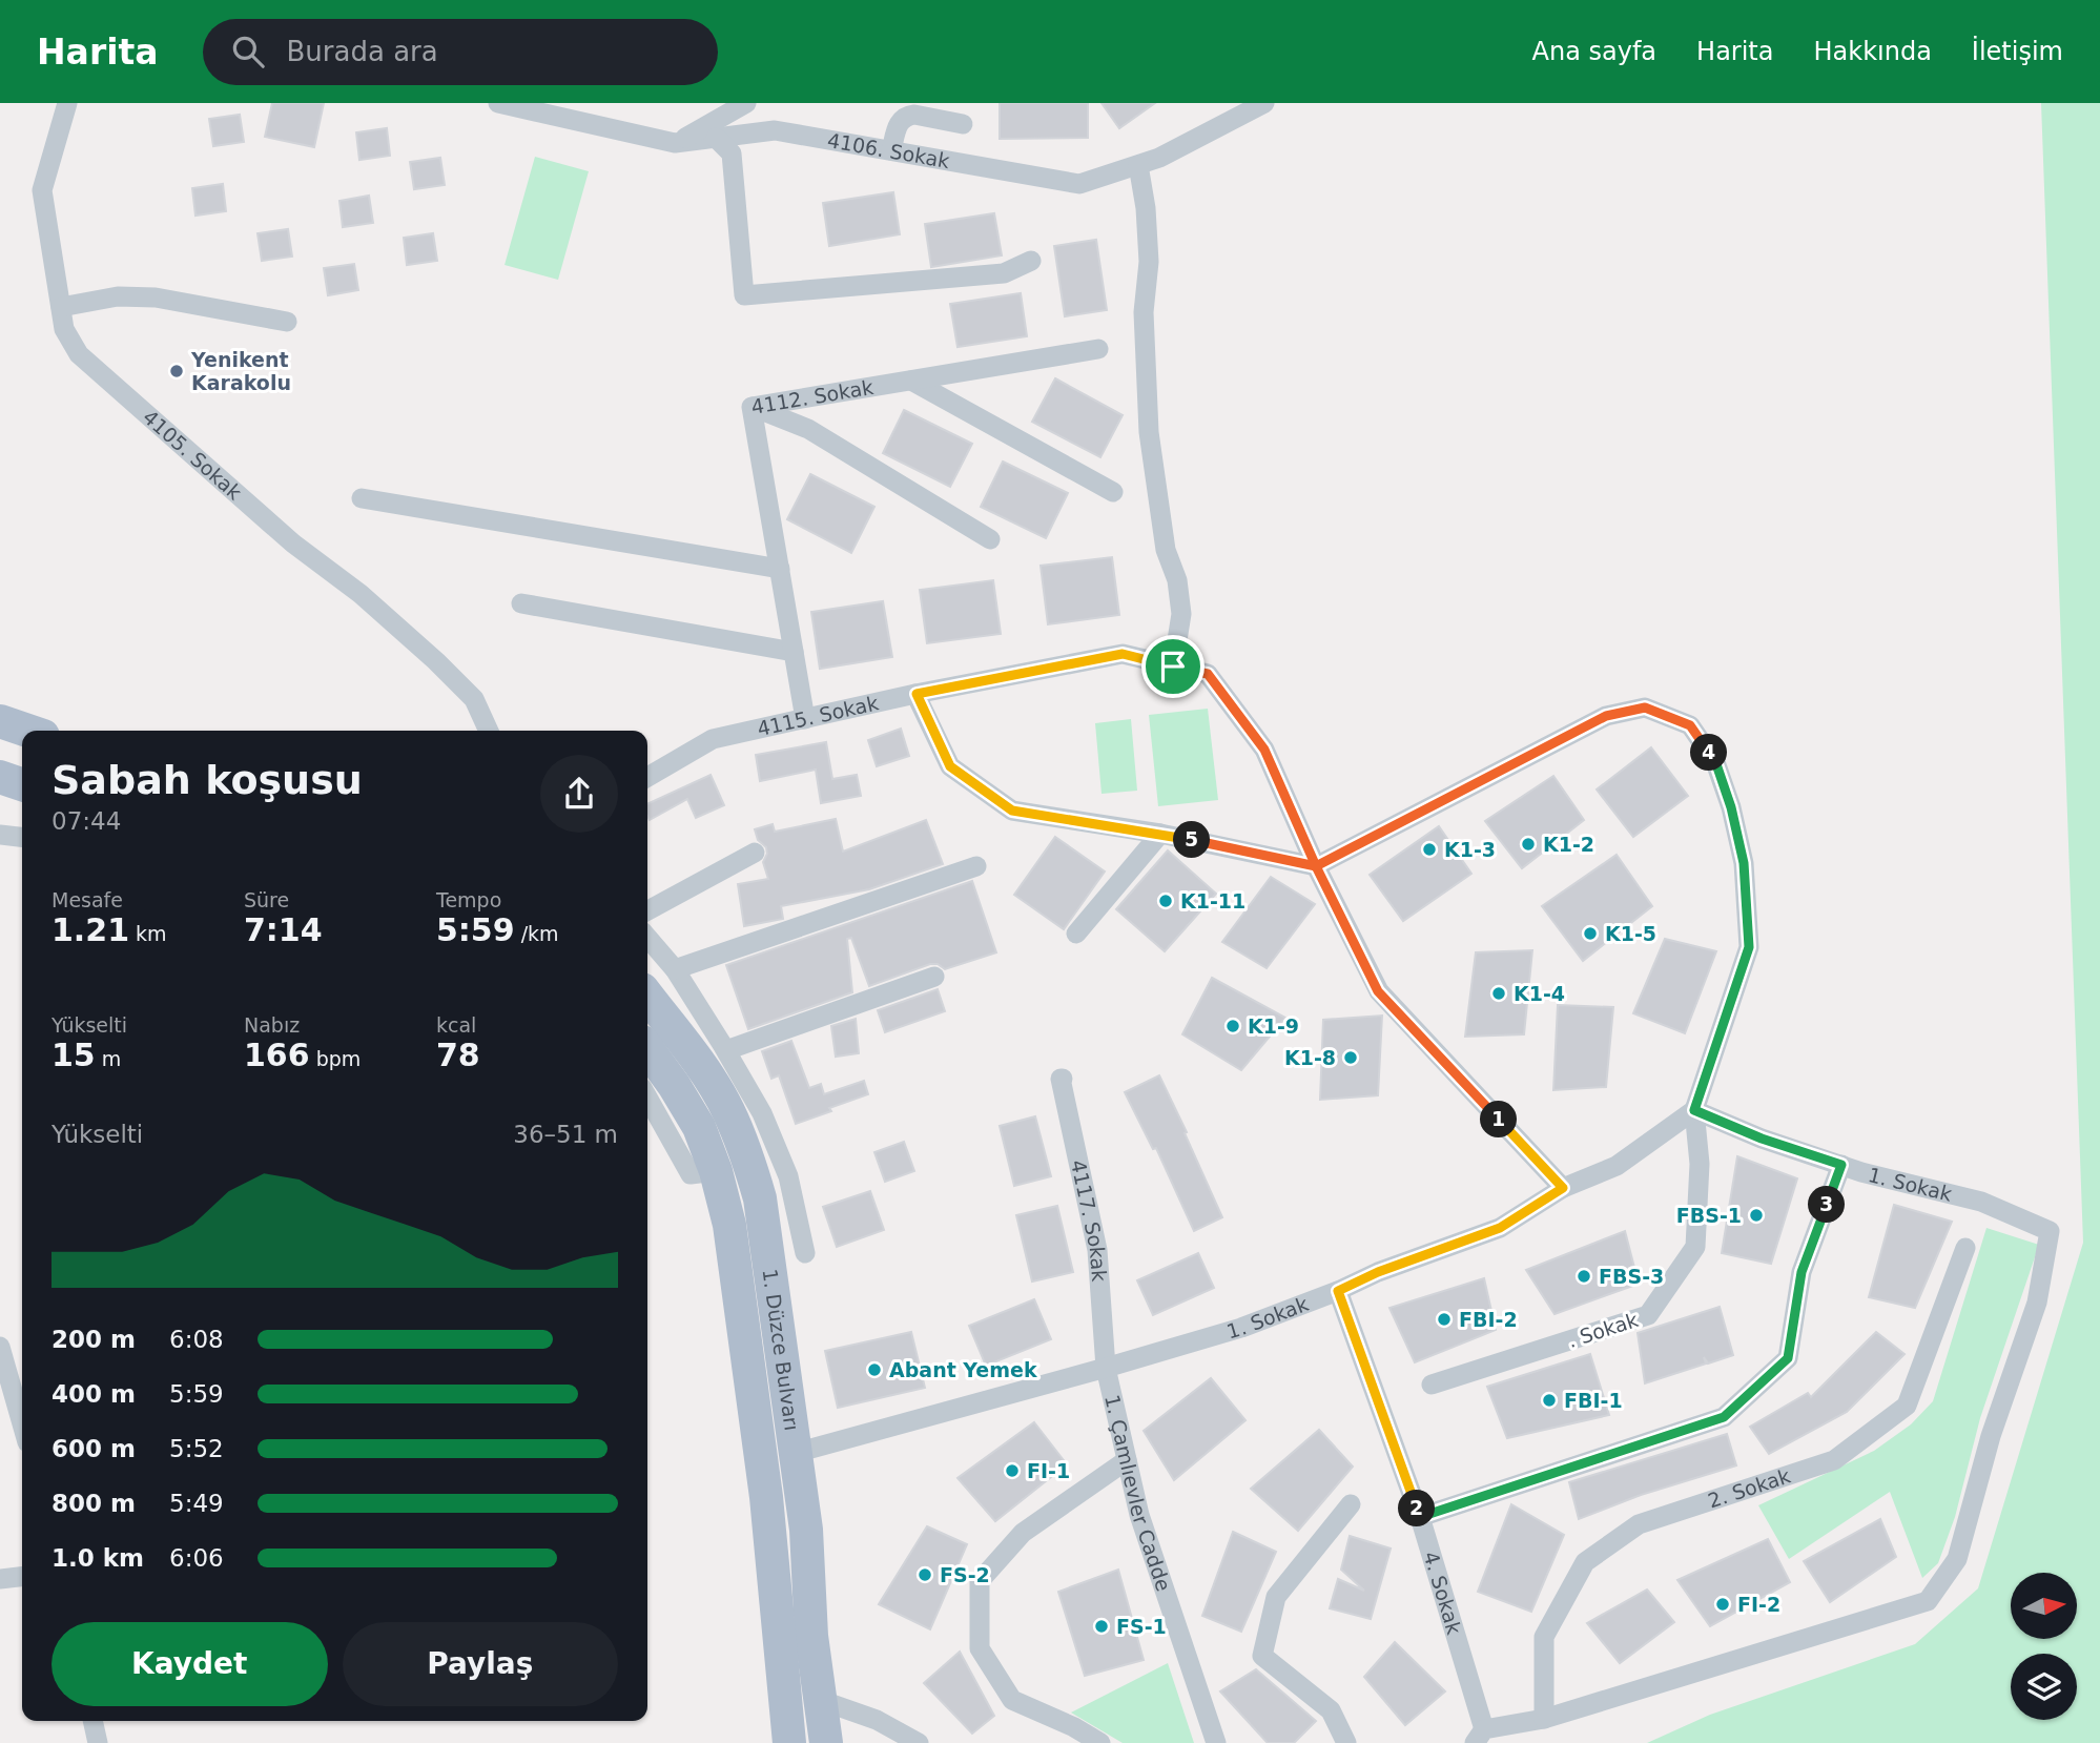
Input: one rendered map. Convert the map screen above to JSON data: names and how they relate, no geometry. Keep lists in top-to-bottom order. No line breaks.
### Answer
{"streets":{"main road":["1. Düzce Bulvarı"],"street":["4106. Sokak","4112. Sokak","4105. Sokak","4115. Sokak","1. Sokak","4117. Sokak",". Sokak","2. Sokak","1. Çamlıevler Cadde","4. Sokak"]},"crossings":[["4112. Sokak","4115. Sokak"],["4115. Sokak","1. Sokak"],["1. Sokak","4117. Sokak"],["1. Sokak",". Sokak"],["1. Sokak","1. Düzce Bulvarı"],["1. Sokak","2. Sokak"],["1. Sokak","1. Çamlıevler Cadde"],["1. Sokak","4. Sokak"],["4117. Sokak","1. Çamlıevler Cadde"]],"places":["Yenikent Karakolu","K1-2","K1-3","K1-11","K1-5","K1-4","K1-9","K1-8","FBS-1","FBS-3","FBI-2","Abant Yemek","FBI-1","FI-1","FS-2","FI-2","FS-1"],"north":"right","page":{"header":"Harita","search":"Burada ara","nav":["Ana sayfa","Harita","Hakkında","İletişim"],"heading":["Sabah koşusu","07:44"],"pins":["4","5","1","3","2"],"stats":[["Mesafe","1.21 km"],["Süre","7:14"],["Tempo","5:59 /km"],["Yükselti","15 m"],["Nabız","166 bpm"],["kcal","78"]],"chart":["Yükselti","36–51 m"],"list":[{"name":"200 m","note":"6:08"},{"name":"400 m","note":"5:59"},{"name":"600 m","note":"5:52"},{"name":"800 m","note":"5:49"},{"name":"1.0 km","note":"6:06"}],"buttons":["Kaydet","Paylaş"]}}
